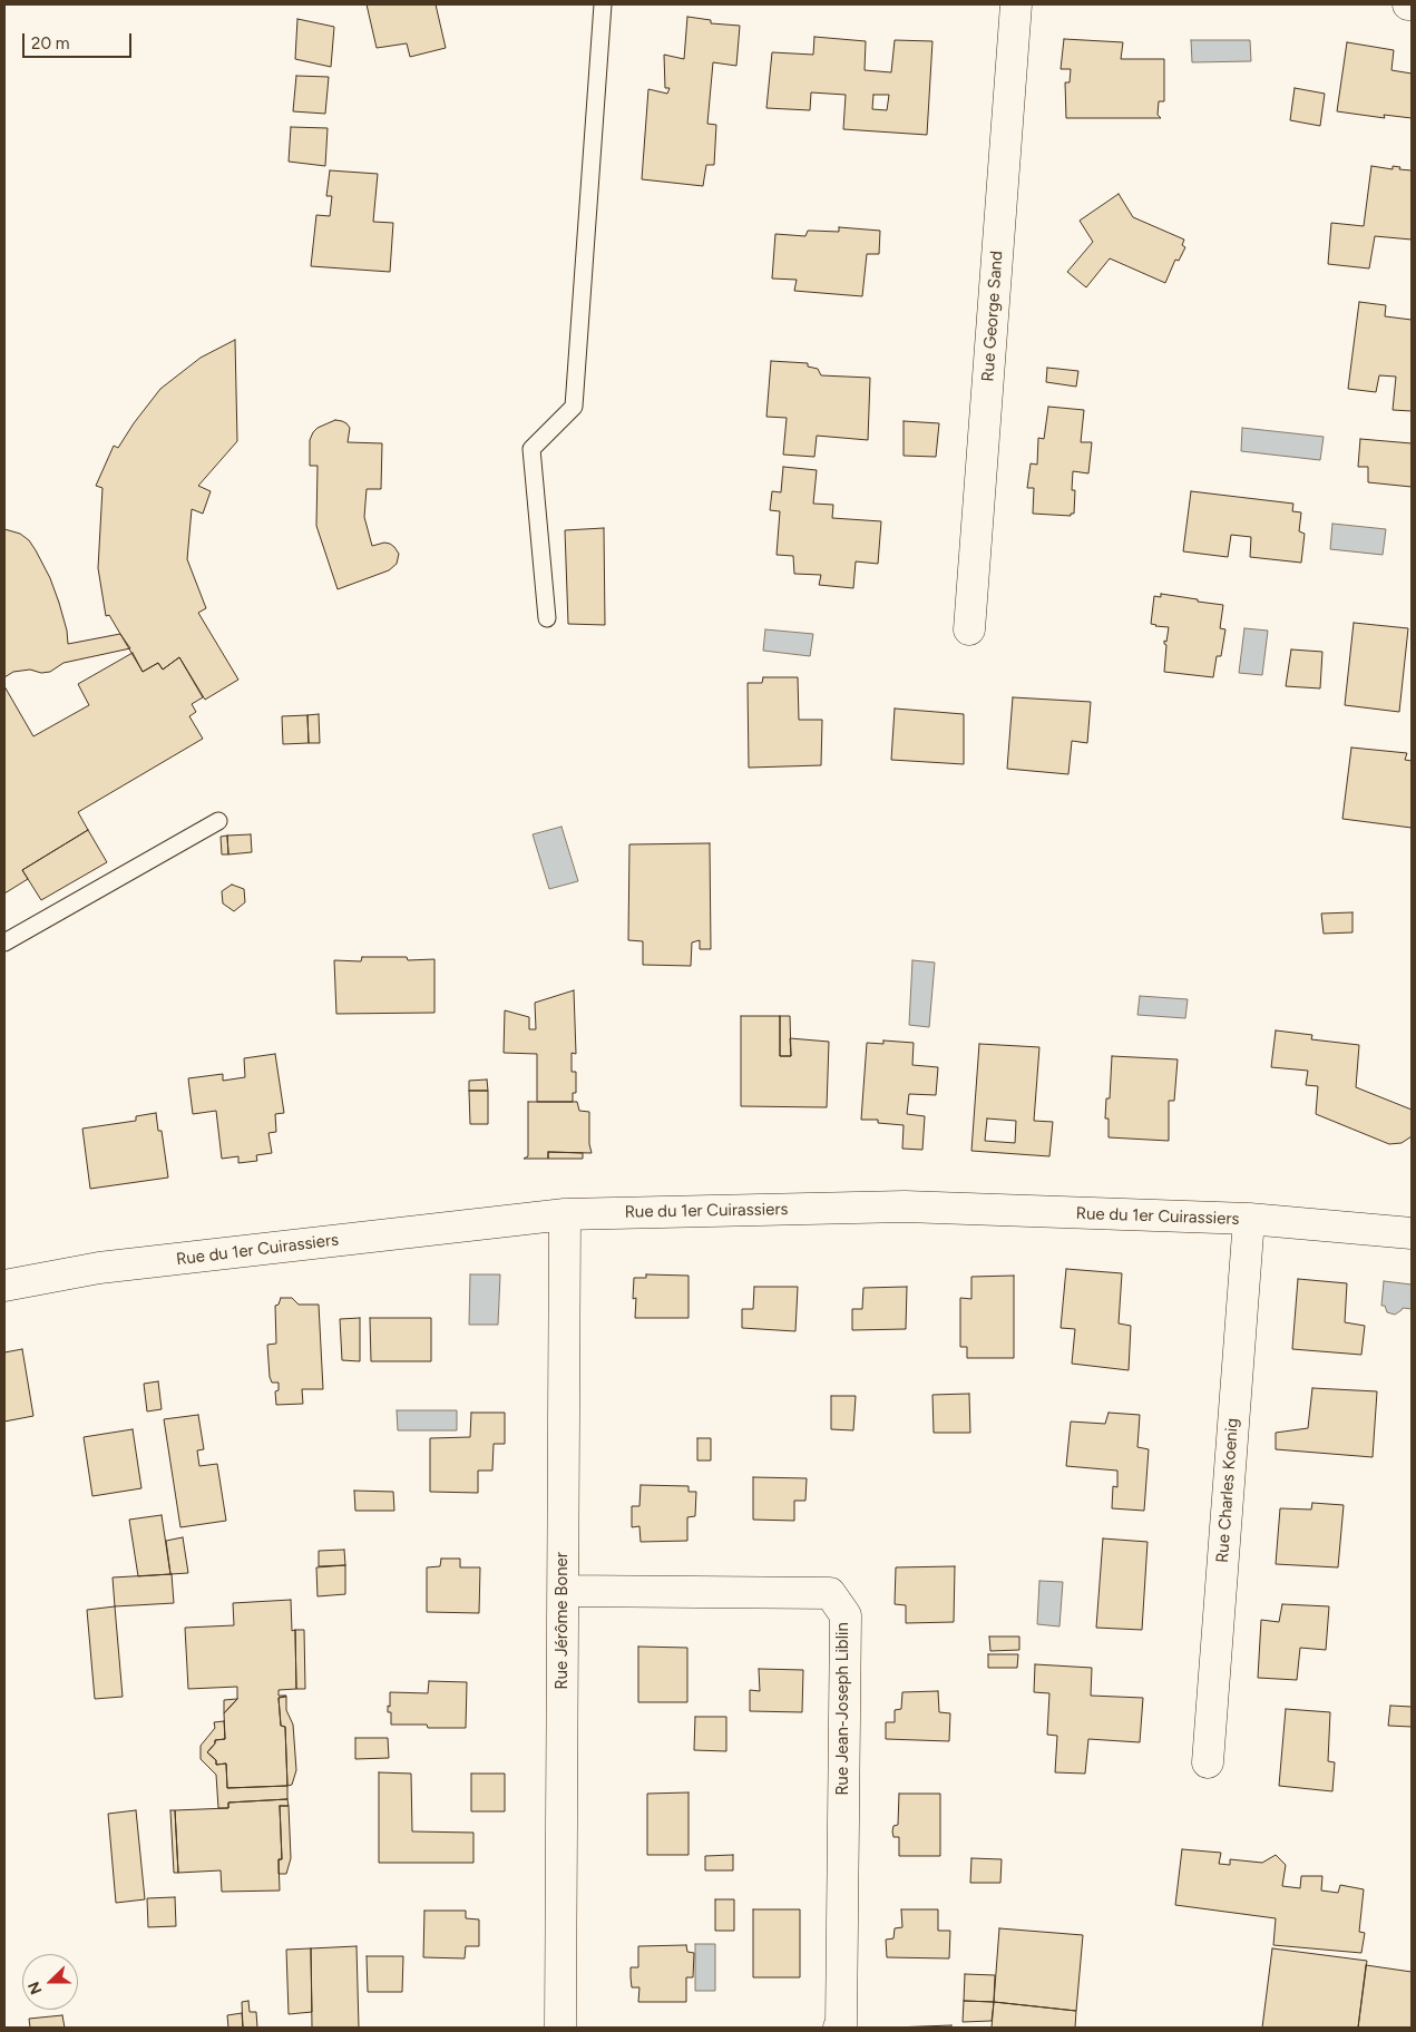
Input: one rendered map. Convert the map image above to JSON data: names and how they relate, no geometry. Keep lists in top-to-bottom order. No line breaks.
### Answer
{"streets":{"street":["Rue George Sand","Rue du 1er Cuirassiers","Rue Charles Koenig","Rue Jérôme Boner","Rue Jean-Joseph Liblin"]},"crossings":[["Rue du 1er Cuirassiers","Rue Charles Koenig"],["Rue du 1er Cuirassiers","Rue Jérôme Boner"],["Rue Jérôme Boner","Rue Jean-Joseph Liblin"]],"scale_bar":"20 m","north":"left"}
